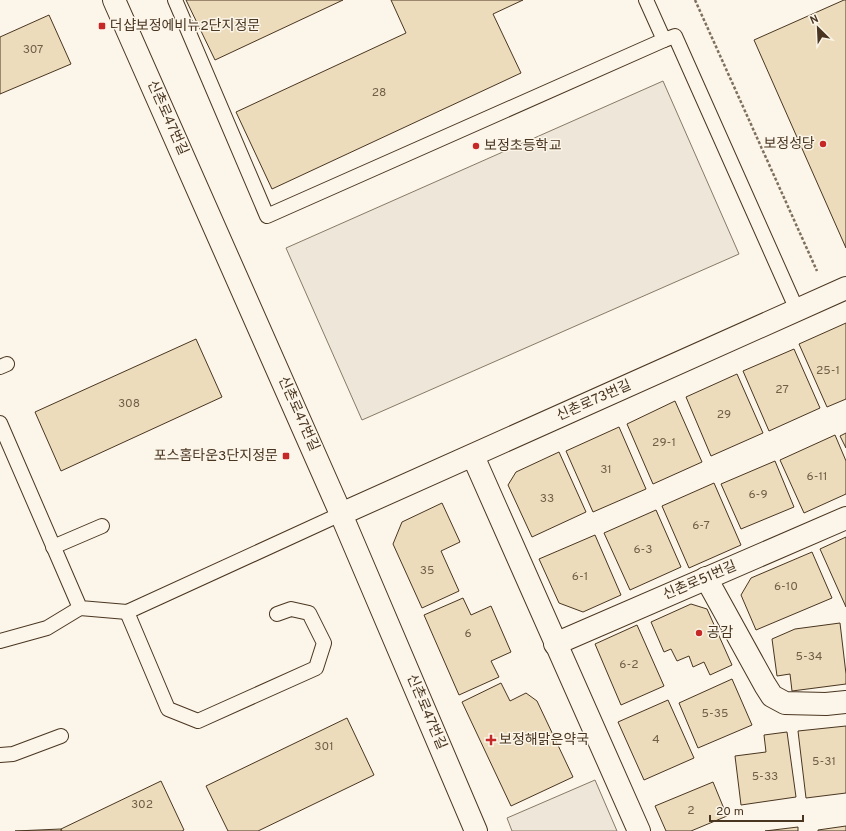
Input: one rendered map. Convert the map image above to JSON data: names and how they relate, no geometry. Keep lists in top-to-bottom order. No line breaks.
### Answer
{"streets":{"street":["신촌로47번길","신촌로73번길","신촌로51번길"]},"crossings":[["신촌로47번길","신촌로73번길"]],"places":{"transit":["더샵보정에비뉴2단지정문","포스홈타운3단지정문"],"other":["보정성당","보정초등학교","공감"],"health":["보정해맑은약국"]},"house_numbers":["307","28","25-1","27","308","29","29-1","31","6-11","6-9","33","6-7","6-3","35","6-1","6-10","6","5-34","6-2","5-35","4","301","5-31","5-33","302","2"],"scale_bar":"20 m","north":"top left"}
